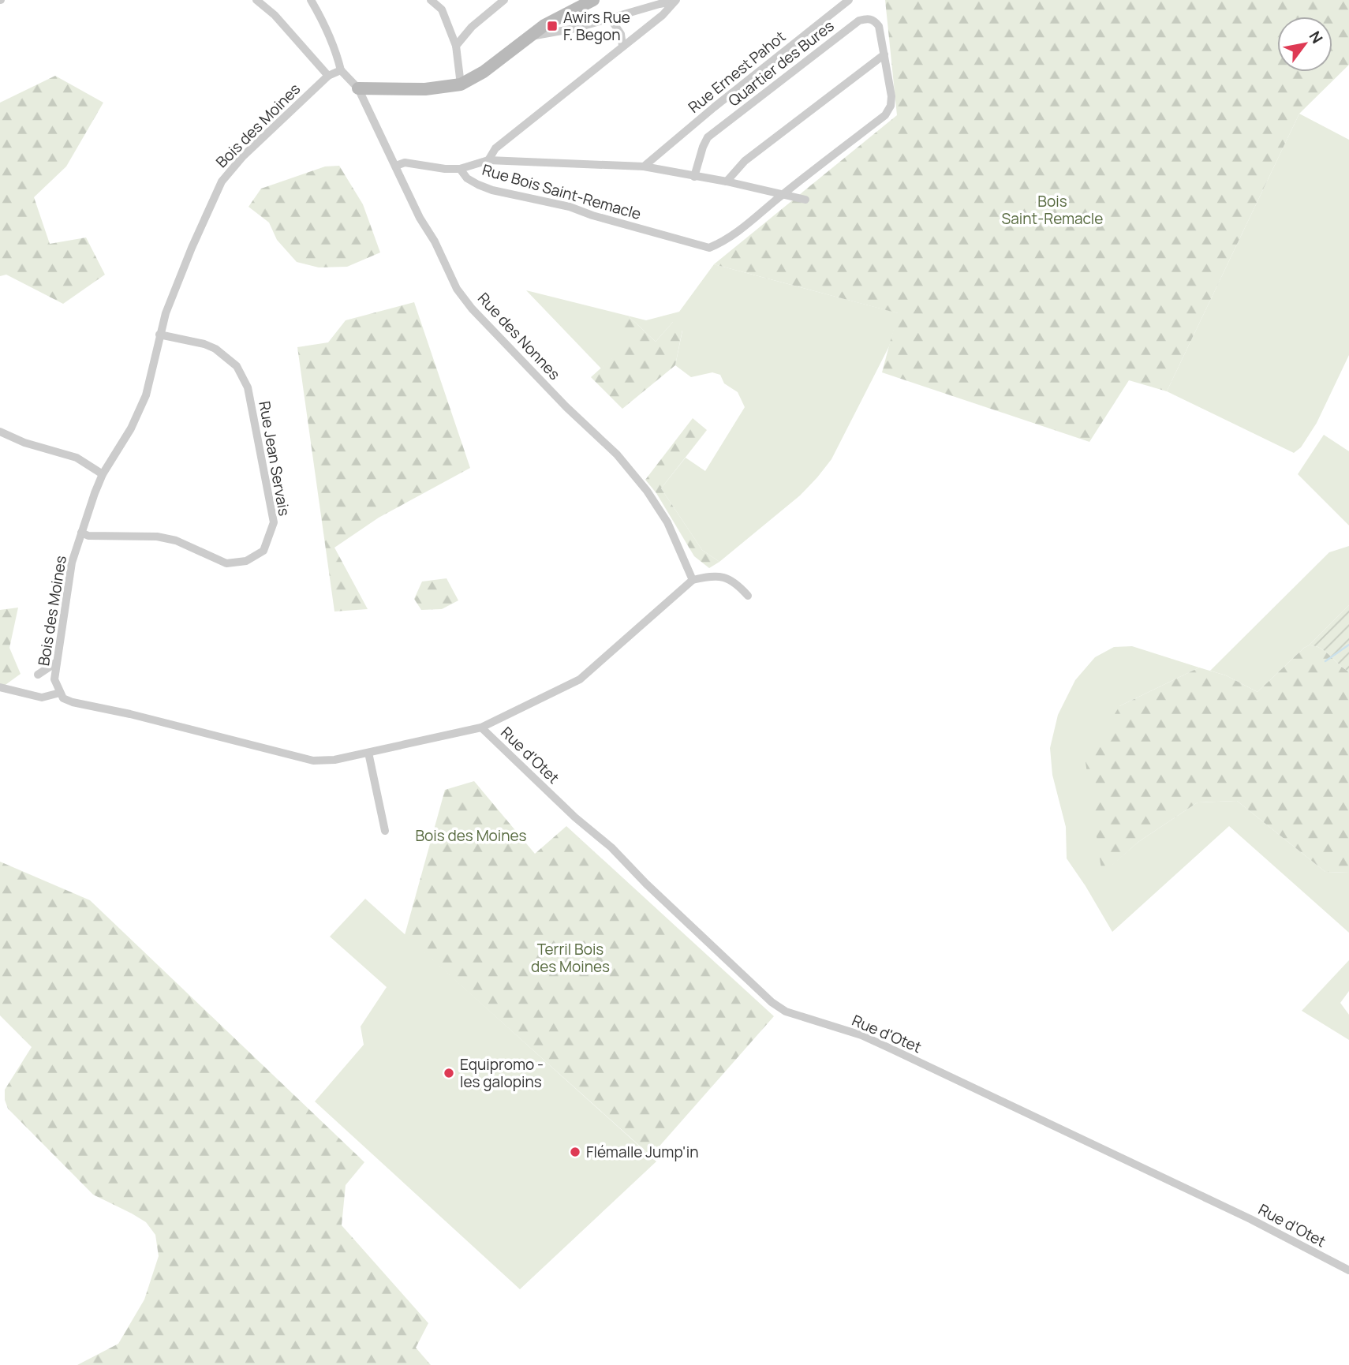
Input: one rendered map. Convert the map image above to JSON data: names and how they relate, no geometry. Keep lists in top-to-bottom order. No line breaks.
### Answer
{"streets":{"street":["Quartier des Bures","Rue Ernest Pahot","Bois des Moines","Rue Bois Saint-Remacle","Rue des Nonnes","Rue Jean Servais","Rue d'Otet"]},"crossings":[["Bois des Moines","Rue des Nonnes"],["Bois des Moines","Rue Jean Servais"],["Rue Bois Saint-Remacle","Rue des Nonnes"]],"parks":["Bois Saint-Remacle","Bois des Moines","Terril Bois des Moines"],"places":{"transit":["Awirs Rue F. Begon"],"other":["Equipromo - les galopins","Flémalle Jump'in"]},"north":"top right"}
